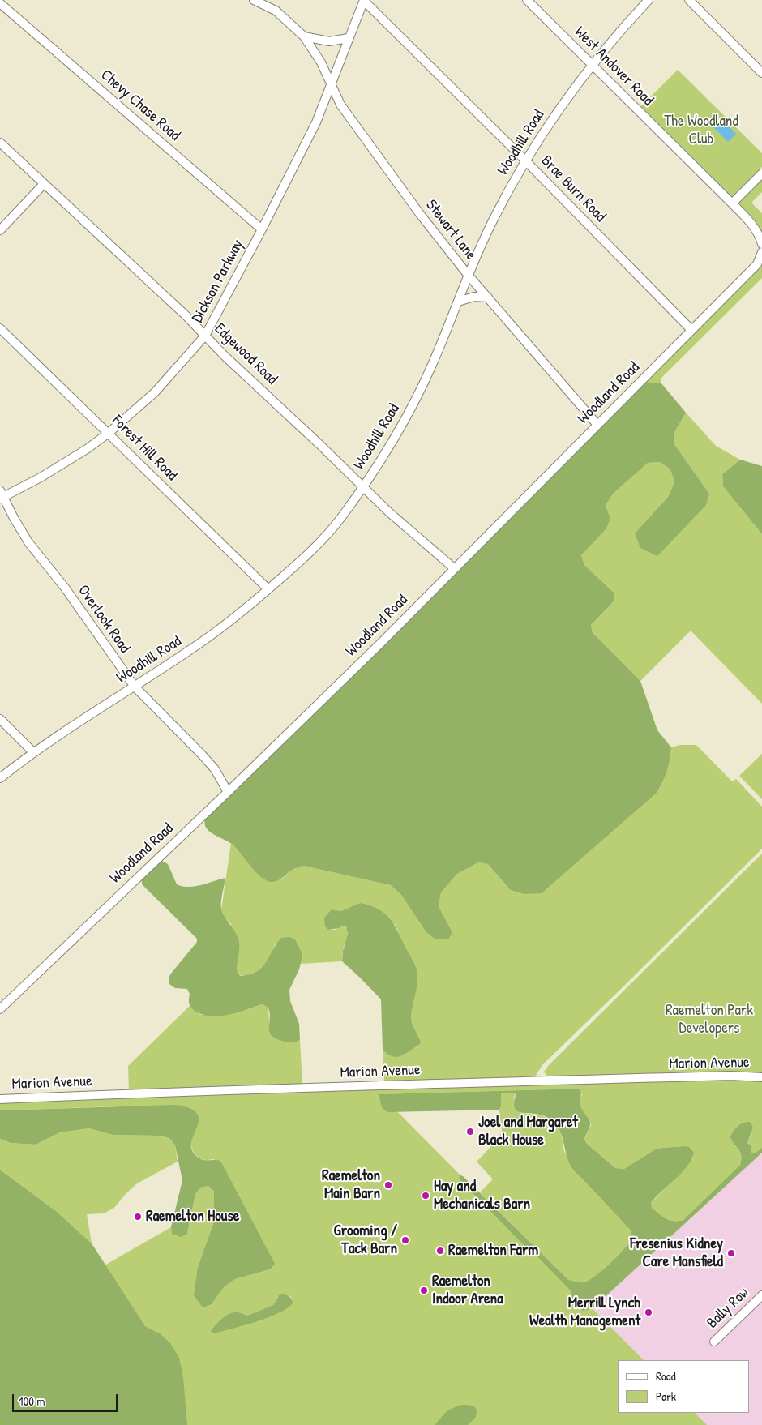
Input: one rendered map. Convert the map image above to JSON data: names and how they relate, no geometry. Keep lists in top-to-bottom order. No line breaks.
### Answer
{"streets":{"street":["West Andover Road","Chevy Chase Road","Woodhill Road","Brae Burn Road","Stewart Lane","Dickson Parkway","Edgewood Road","Woodland Road","Forest Hill Road","Overlook Road","Marion Avenue","Bally Row"]},"crossings":[["West Andover Road","Woodhill Road"],["Chevy Chase Road","Dickson Parkway"],["Woodhill Road","Brae Burn Road"],["Woodhill Road","Stewart Lane"],["Woodhill Road","Edgewood Road"],["Woodhill Road","Forest Hill Road"],["Woodhill Road","Overlook Road"],["Brae Burn Road","Dickson Parkway"],["Brae Burn Road","Woodland Road"],["Stewart Lane","Dickson Parkway"],["Stewart Lane","Woodland Road"],["Dickson Parkway","Edgewood Road"],["Dickson Parkway","Forest Hill Road"],["Dickson Parkway","Overlook Road"],["Edgewood Road","Woodland Road"],["Woodland Road","Overlook Road"]],"parks":["The Woodland Club","Raemelton Park Developers"],"places":["Joel and Margaret Black House","Raemelton Main Barn","Hay and Mechanicals Barn","Raemelton House","Grooming / Tack Barn","Raemelton Farm","Fresenius Kidney Care Mansfield","Raemelton Indoor Arena","Merrill Lynch Wealth Management"],"legend":["Road","Park"],"scale_bar":"100 m"}
